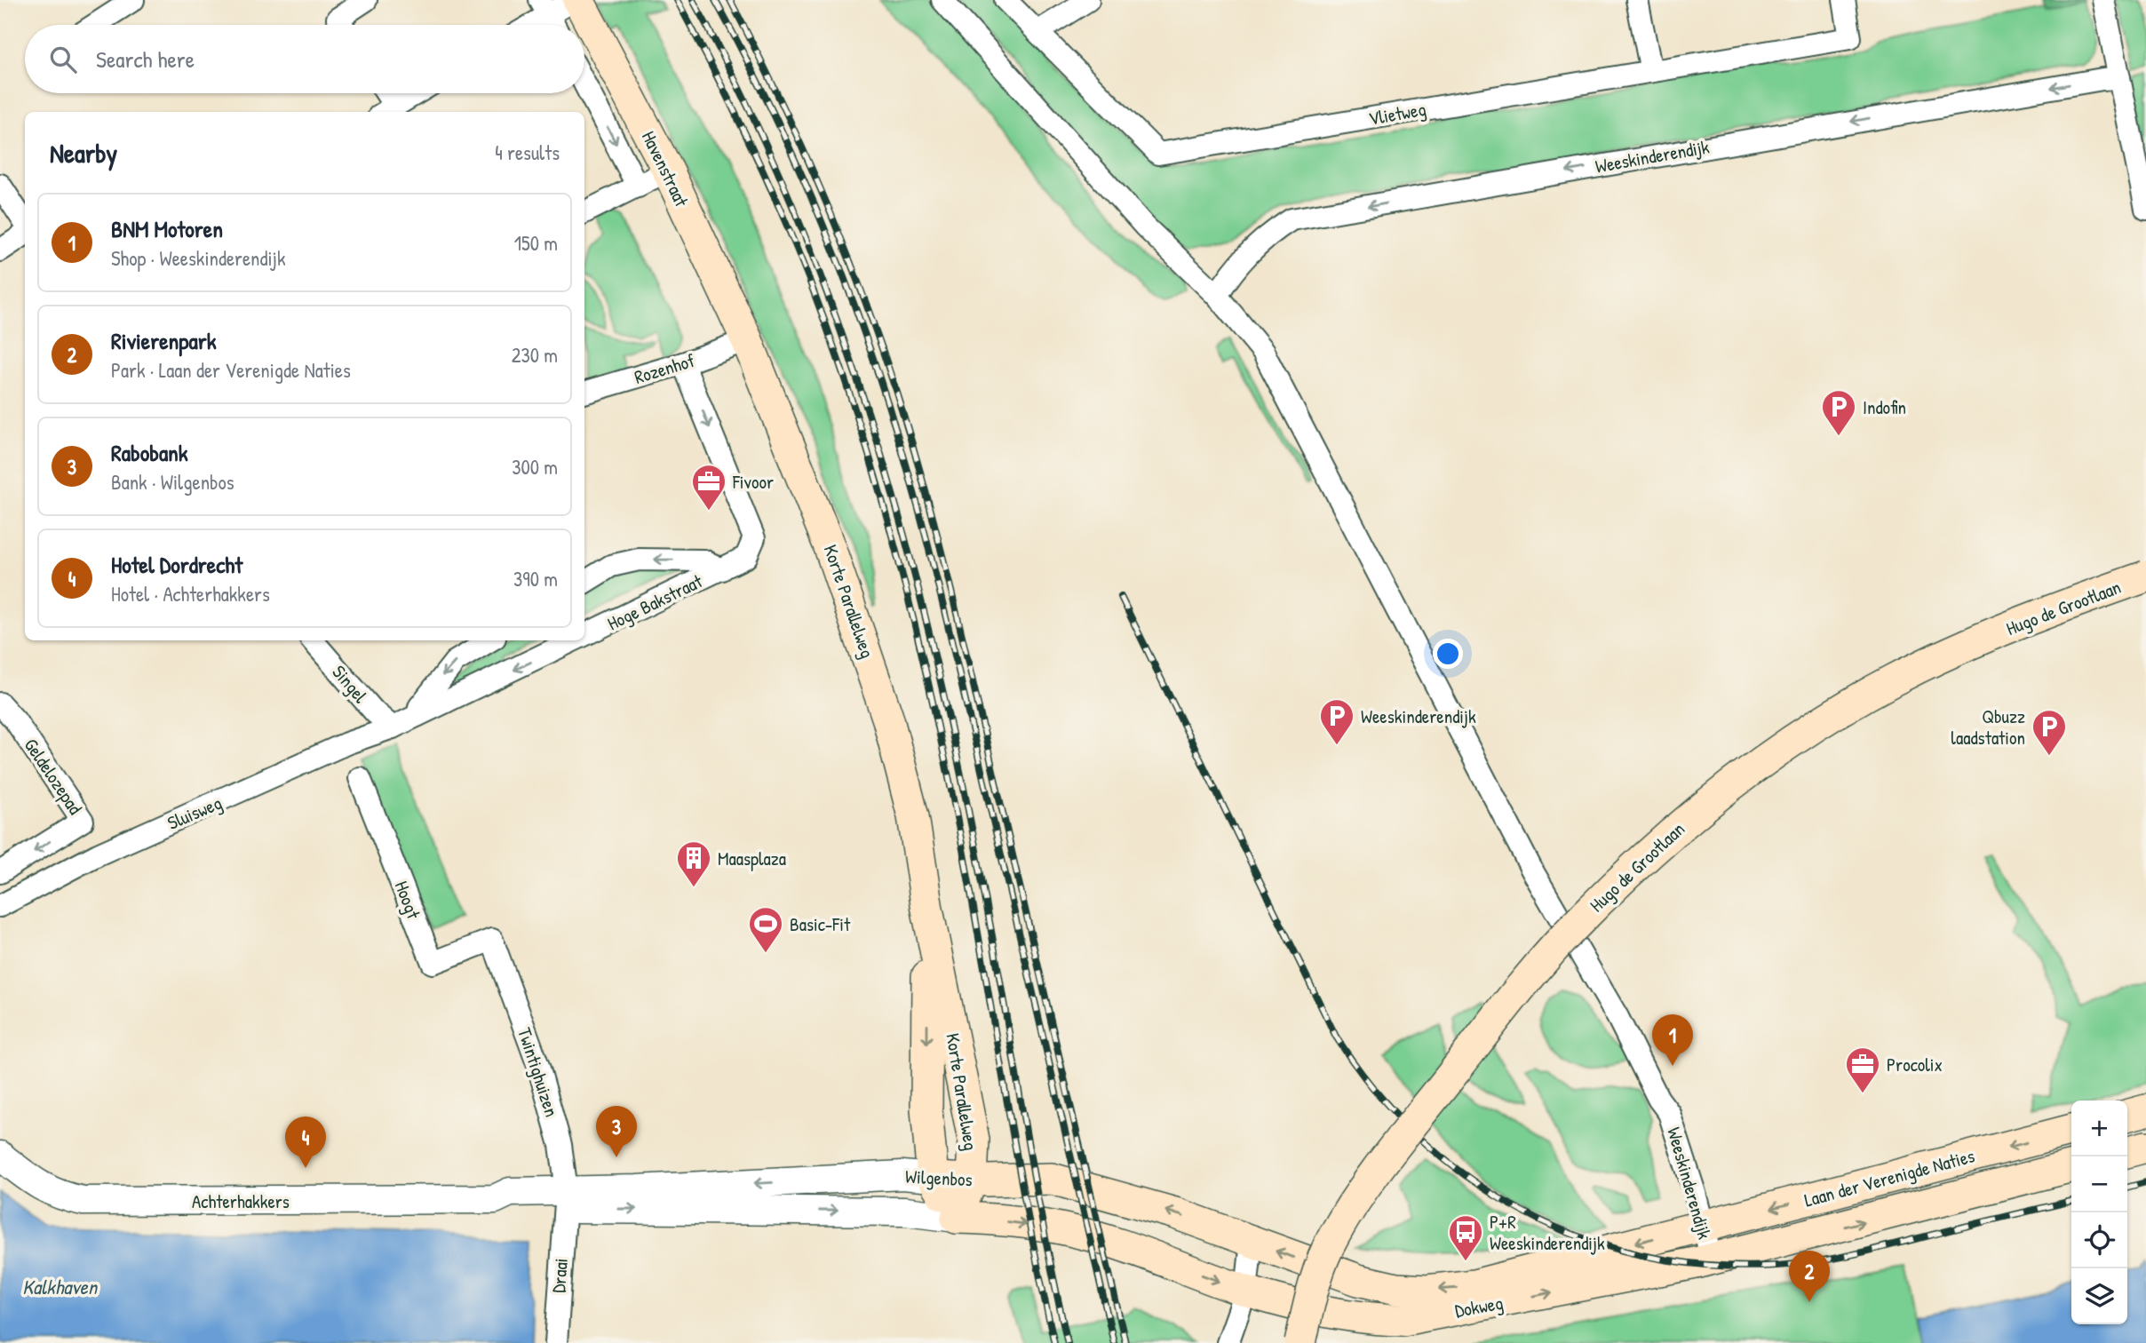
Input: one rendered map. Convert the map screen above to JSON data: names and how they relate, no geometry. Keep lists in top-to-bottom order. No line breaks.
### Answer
{"streets":{"main road":["Havenstraat","Korte Parallelweg","Hugo de Grootlaan","Wilgenbos","Laan der Verenigde Naties","Dokweg"],"street":["Vlietweg","Weeskinderendijk","Rozenhof","Hoge Bakstraat","Singel","Geldelozepad","Sluisweg","Hoogt","Twintighuizen","Achterhakkers","Draai"]},"crossings":[["Weeskinderendijk","Laan der Verenigde Naties"],["Weeskinderendijk","Dokweg"],["Havenstraat","Rozenhof"],["Havenstraat","Korte Parallelweg"],["Rozenhof","Korte Parallelweg"],["Rozenhof","Hoge Bakstraat"],["Korte Parallelweg","Wilgenbos"],["Hoge Bakstraat","Singel"],["Hoge Bakstraat","Sluisweg"],["Singel","Sluisweg"],["Hoogt","Twintighuizen"],["Twintighuizen","Wilgenbos"],["Twintighuizen","Achterhakkers"],["Twintighuizen","Draai"],["Wilgenbos","Achterhakkers"],["Wilgenbos","Draai"],["Wilgenbos","Dokweg"],["Laan der Verenigde Naties","Dokweg"],["Achterhakkers","Draai"]],"one_way":["Weeskinderendijk"],"water":["Kalkhaven"],"places":{"parking":["Indofin","Weeskinderendijk","Qbuzz laadstation"],"office":["Fivoor","Procolix"],"building":["Maasplaza"],"sports":["Basic-Fit"],"bus stop":["P+R Weeskinderendijk"]},"page":{"search":"Search here","heading":["Nearby","4 results"],"list":[{"mark":"1","name":"BNM Motoren","note":"Shop · Weeskinderendijk","value":"150 m"},{"mark":"2","name":"Rivierenpark","note":"Park · Laan der Verenigde Naties","value":"230 m"},{"mark":"3","name":"Rabobank","note":"Bank · Wilgenbos","value":"300 m"},{"mark":"4","name":"Hotel Dordrecht","note":"Hotel · Achterhakkers","value":"390 m"}],"pins":["1","3","4","2"],"map_buttons":["+","−"]}}
